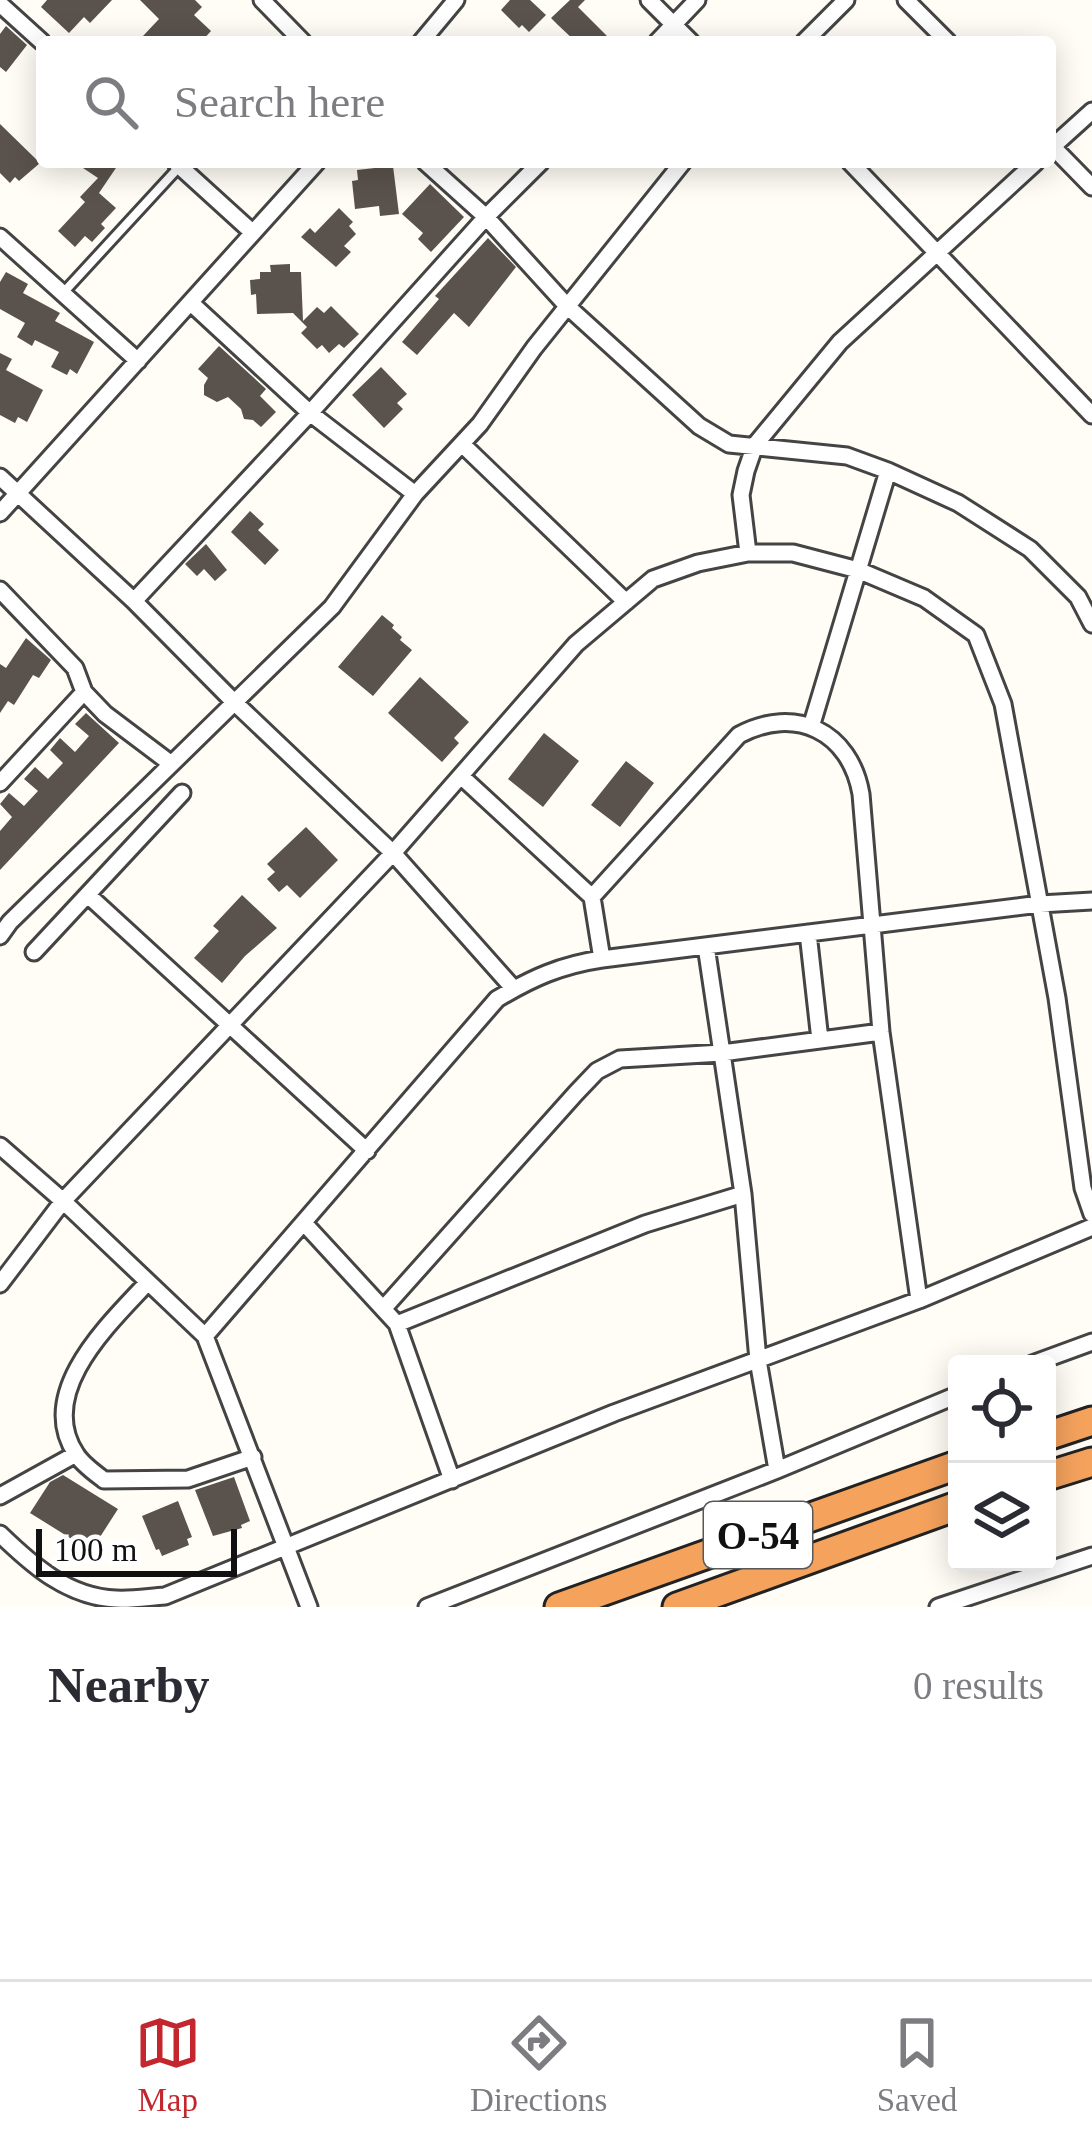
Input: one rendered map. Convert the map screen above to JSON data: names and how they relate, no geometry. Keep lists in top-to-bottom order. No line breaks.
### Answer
{"streets":{"highway":["O-54"]},"scale_bar":"100 m","page":{"search":"Search here","scale":"100 m","heading":["Nearby","0 results"],"nav":["Map","Directions","Saved"]}}
